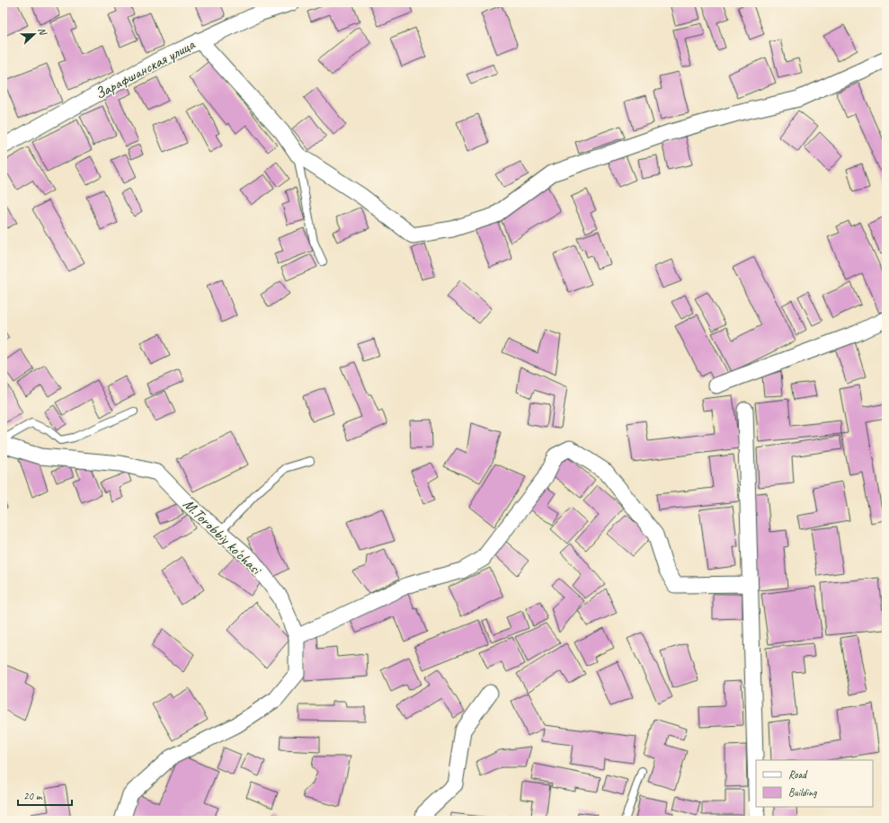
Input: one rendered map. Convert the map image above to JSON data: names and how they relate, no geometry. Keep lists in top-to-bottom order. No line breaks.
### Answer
{"streets":{"street":["Зарафшанская улица","M.Torobbiy ko'chasi"]},"legend":["Road","Building"],"scale_bar":"20 m","north":"right"}
